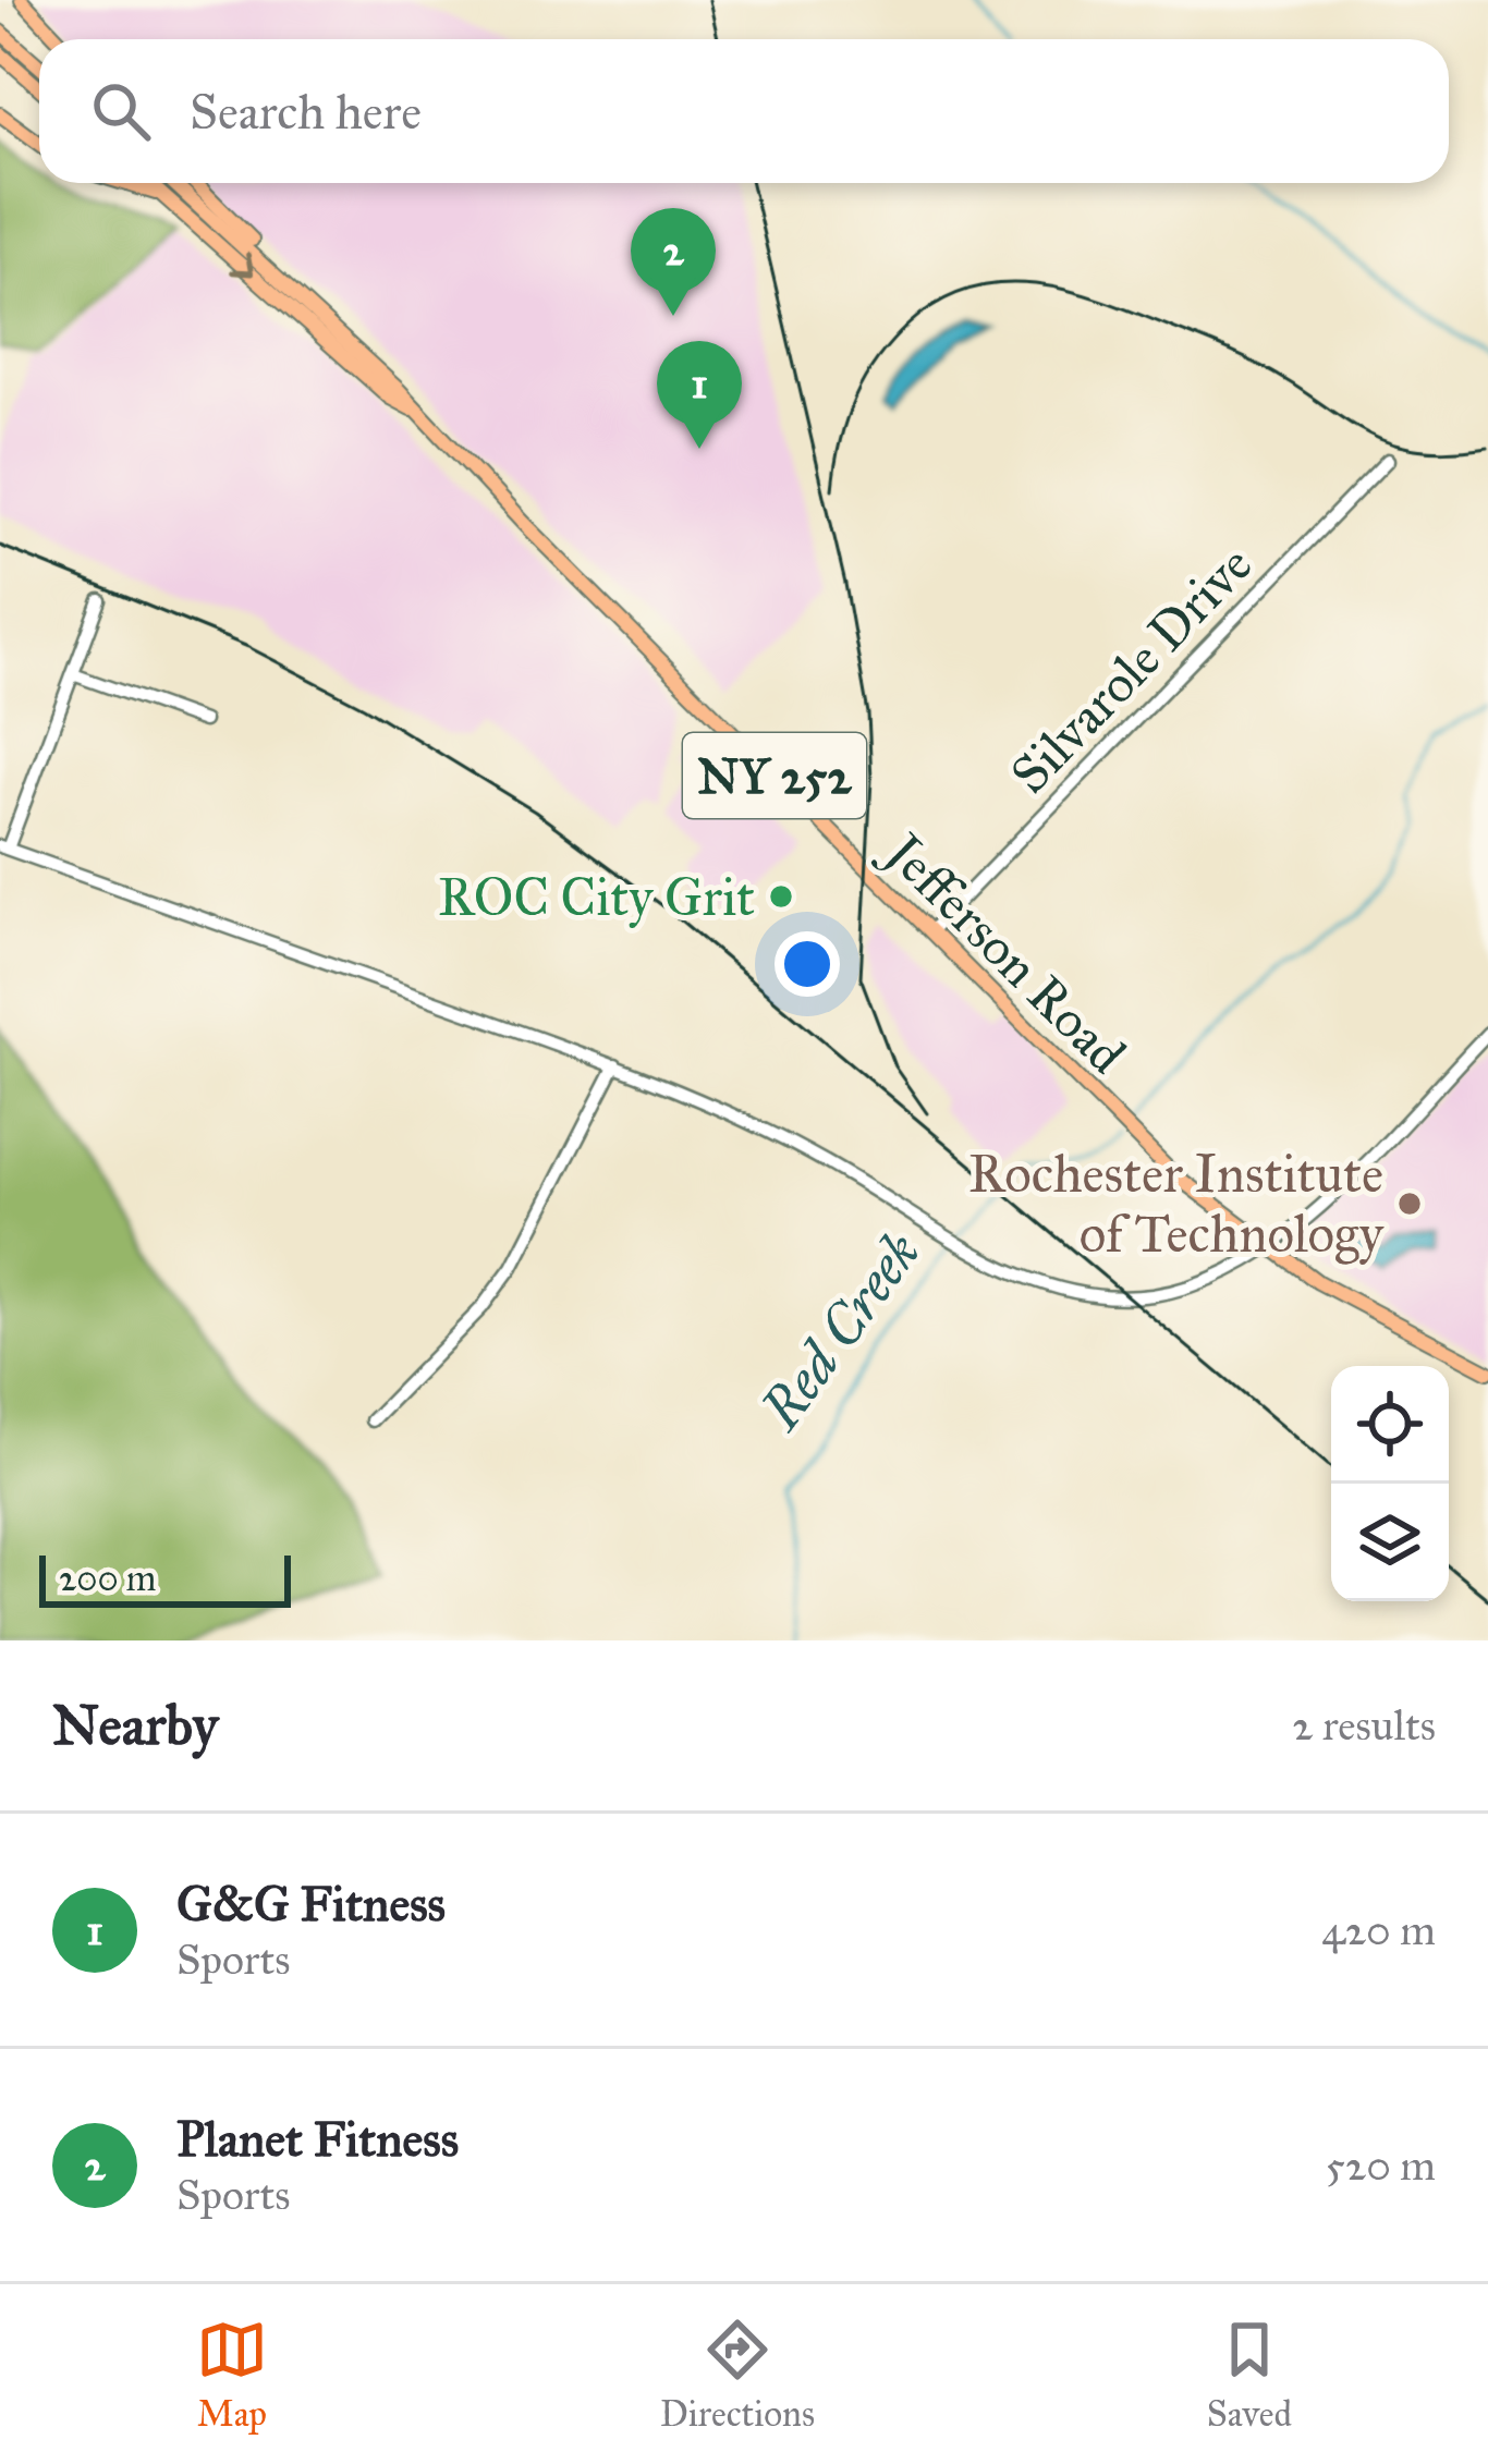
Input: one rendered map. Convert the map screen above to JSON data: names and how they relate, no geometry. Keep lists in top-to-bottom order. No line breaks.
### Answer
{"streets":{"main road":["NY 252","Jefferson Road"],"street":["Silvarole Drive"]},"crossings":[["Silvarole Drive","Jefferson Road"]],"water":["Red Creek"],"places":["ROC City Grit","Rochester Institute of Technology"],"scale_bar":"200 m","page":{"search":"Search here","pins":["2","1"],"scale":"200 m","heading":["Nearby","2 results"],"list":[{"mark":"1","name":"G&G Fitness","note":"Sports","value":"420 m"},{"mark":"2","name":"Planet Fitness","note":"Sports","value":"520 m"}],"nav":["Map","Directions","Saved"]}}
